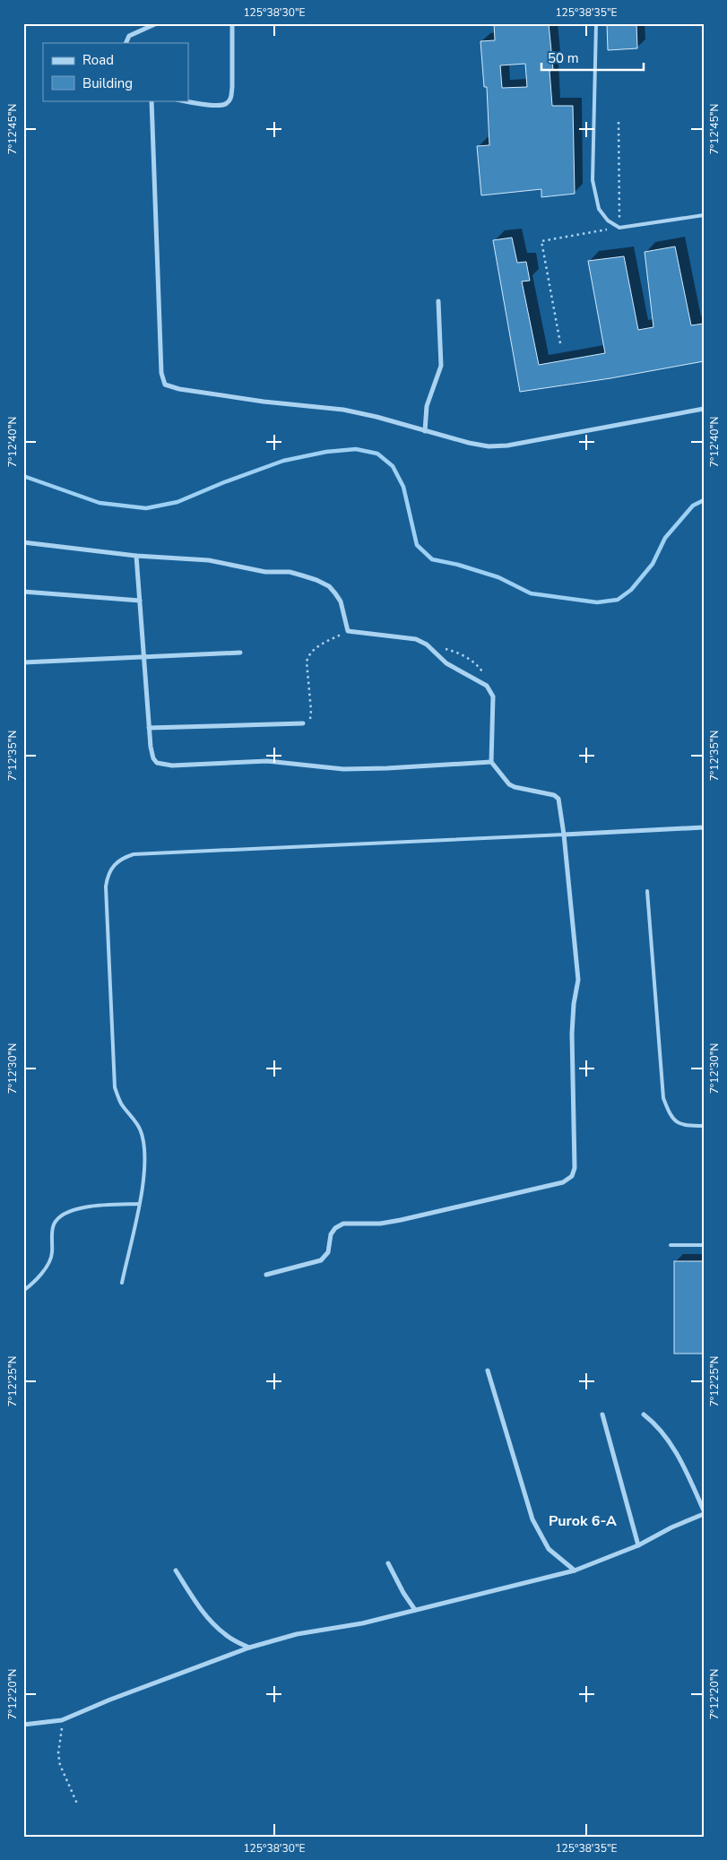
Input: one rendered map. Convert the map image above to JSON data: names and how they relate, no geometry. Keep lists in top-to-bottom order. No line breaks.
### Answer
{"districts":["Purok 6-A"],"legend":["Road","Building"],"scale_bar":"50 m","coordinates":["125°38'30\"E","125°38'35\"E","7°12'45\"N","7°12'40\"N","7°12'35\"N","7°12'30\"N","7°12'25\"N","7°12'20\"N"]}
